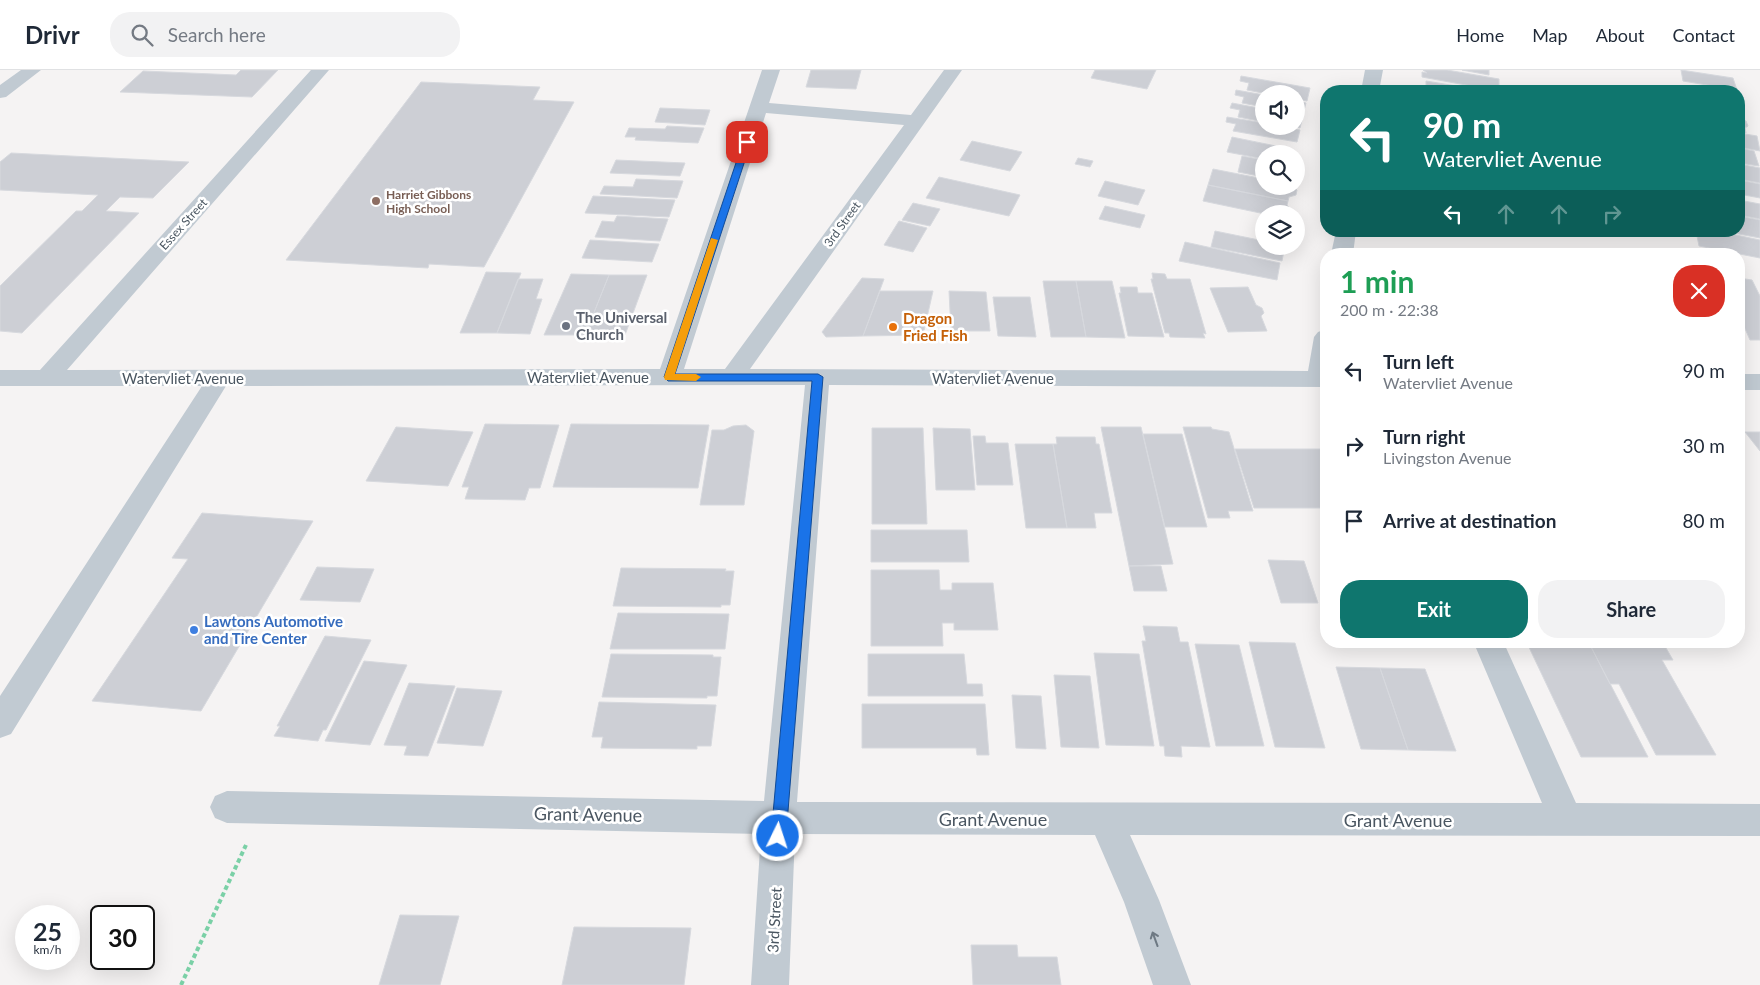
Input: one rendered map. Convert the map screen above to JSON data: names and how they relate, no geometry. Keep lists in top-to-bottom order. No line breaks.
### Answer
{"streets":{"street":["Essex Street","3rd Street","Watervliet Avenue","Grant Avenue"]},"crossings":[["Essex Street","Watervliet Avenue"],["3rd Street","Watervliet Avenue"],["3rd Street","Grant Avenue"]],"places":["Harriet Gibbons High School","The Universal Church","Dragon Fried Fish","Lawtons Automotive and Tire Center"],"page":{"header":"Drivr","search":"Search here","nav":["Home","Map","About","Contact"],"turn":["90 m","Watervliet Avenue"],"heading":["1 min","200 m · 22:38"],"list":[{"name":"Turn left","note":"Watervliet Avenue","value":"90 m"},{"name":"Turn right","note":"Livingston Avenue","value":"30 m"},{"name":"Arrive at destination","value":"80 m"}],"buttons":["Exit","Share"],"speed":"25 km/h","limit":"30"}}
